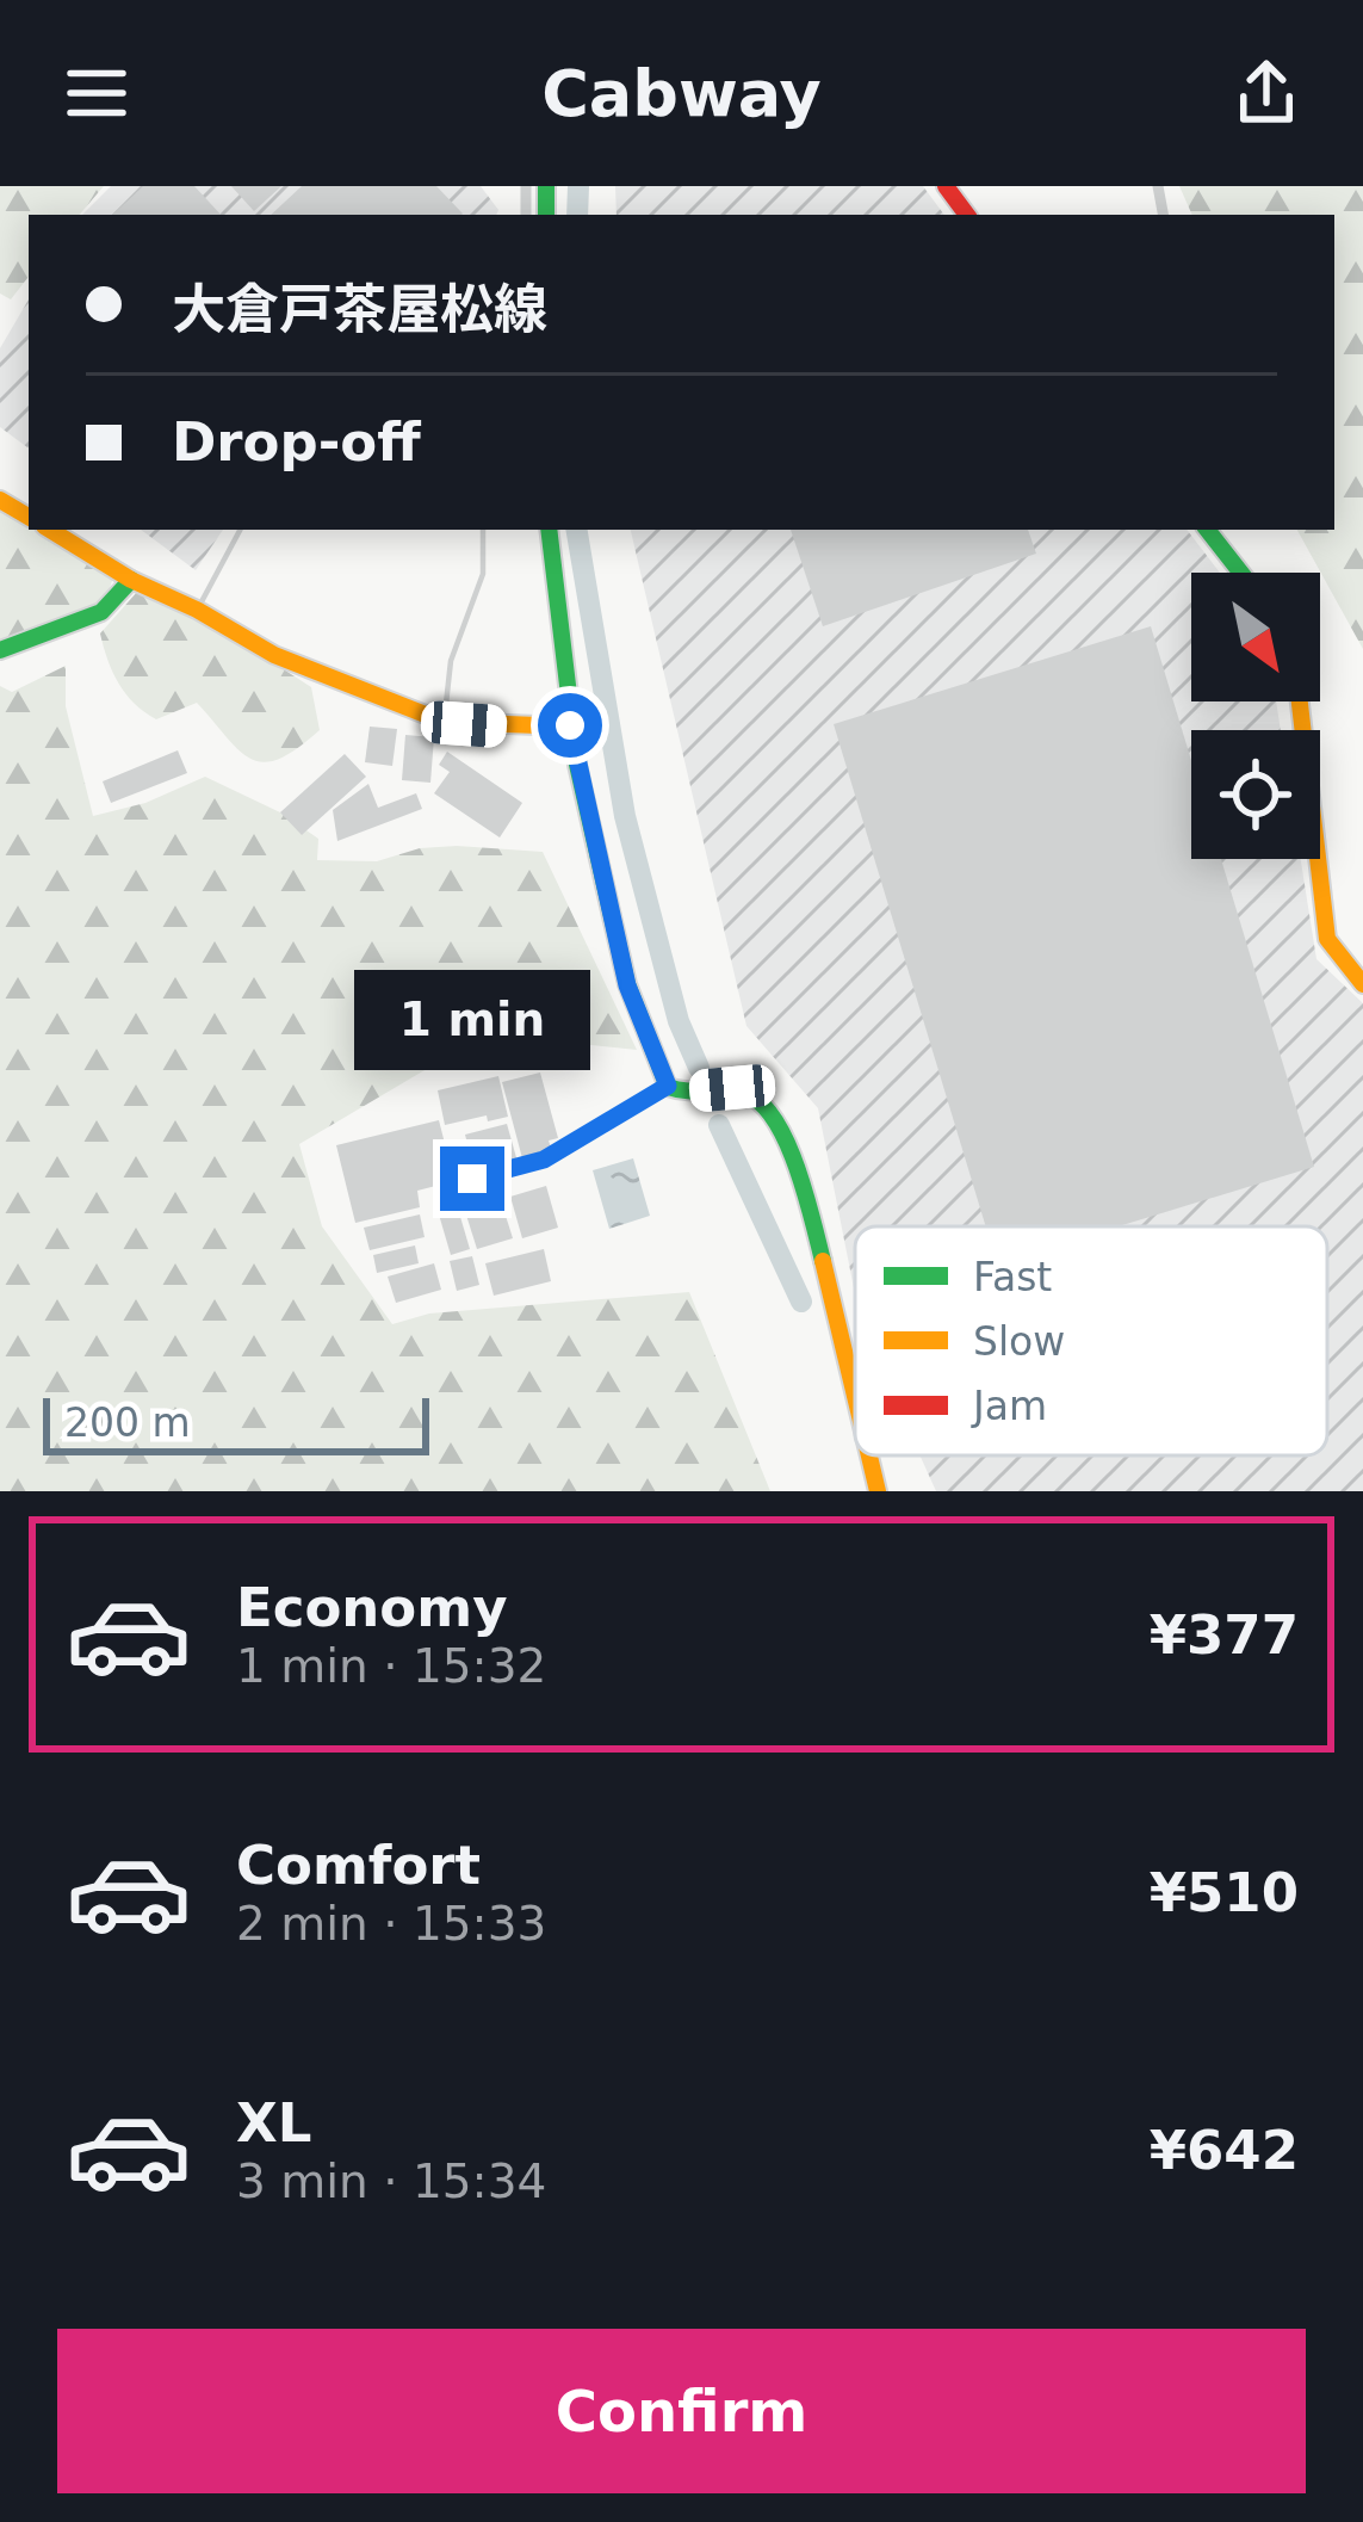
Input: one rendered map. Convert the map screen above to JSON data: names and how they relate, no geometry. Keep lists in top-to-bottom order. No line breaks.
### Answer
{"legend":["Fast","Slow","Jam"],"scale_bar":"200 m","north":"bottom right","page":{"header":"Cabway","banner":["大倉戸茶屋松線","Drop-off"],"bubble":"1 min","scale":"200 m","list":[{"name":"Economy","note":"1 min · 15:32","value":"¥377"},{"name":"Comfort","note":"2 min · 15:33","value":"¥510"},{"name":"XL","note":"3 min · 15:34","value":"¥642"}],"buttons":"Confirm"}}
